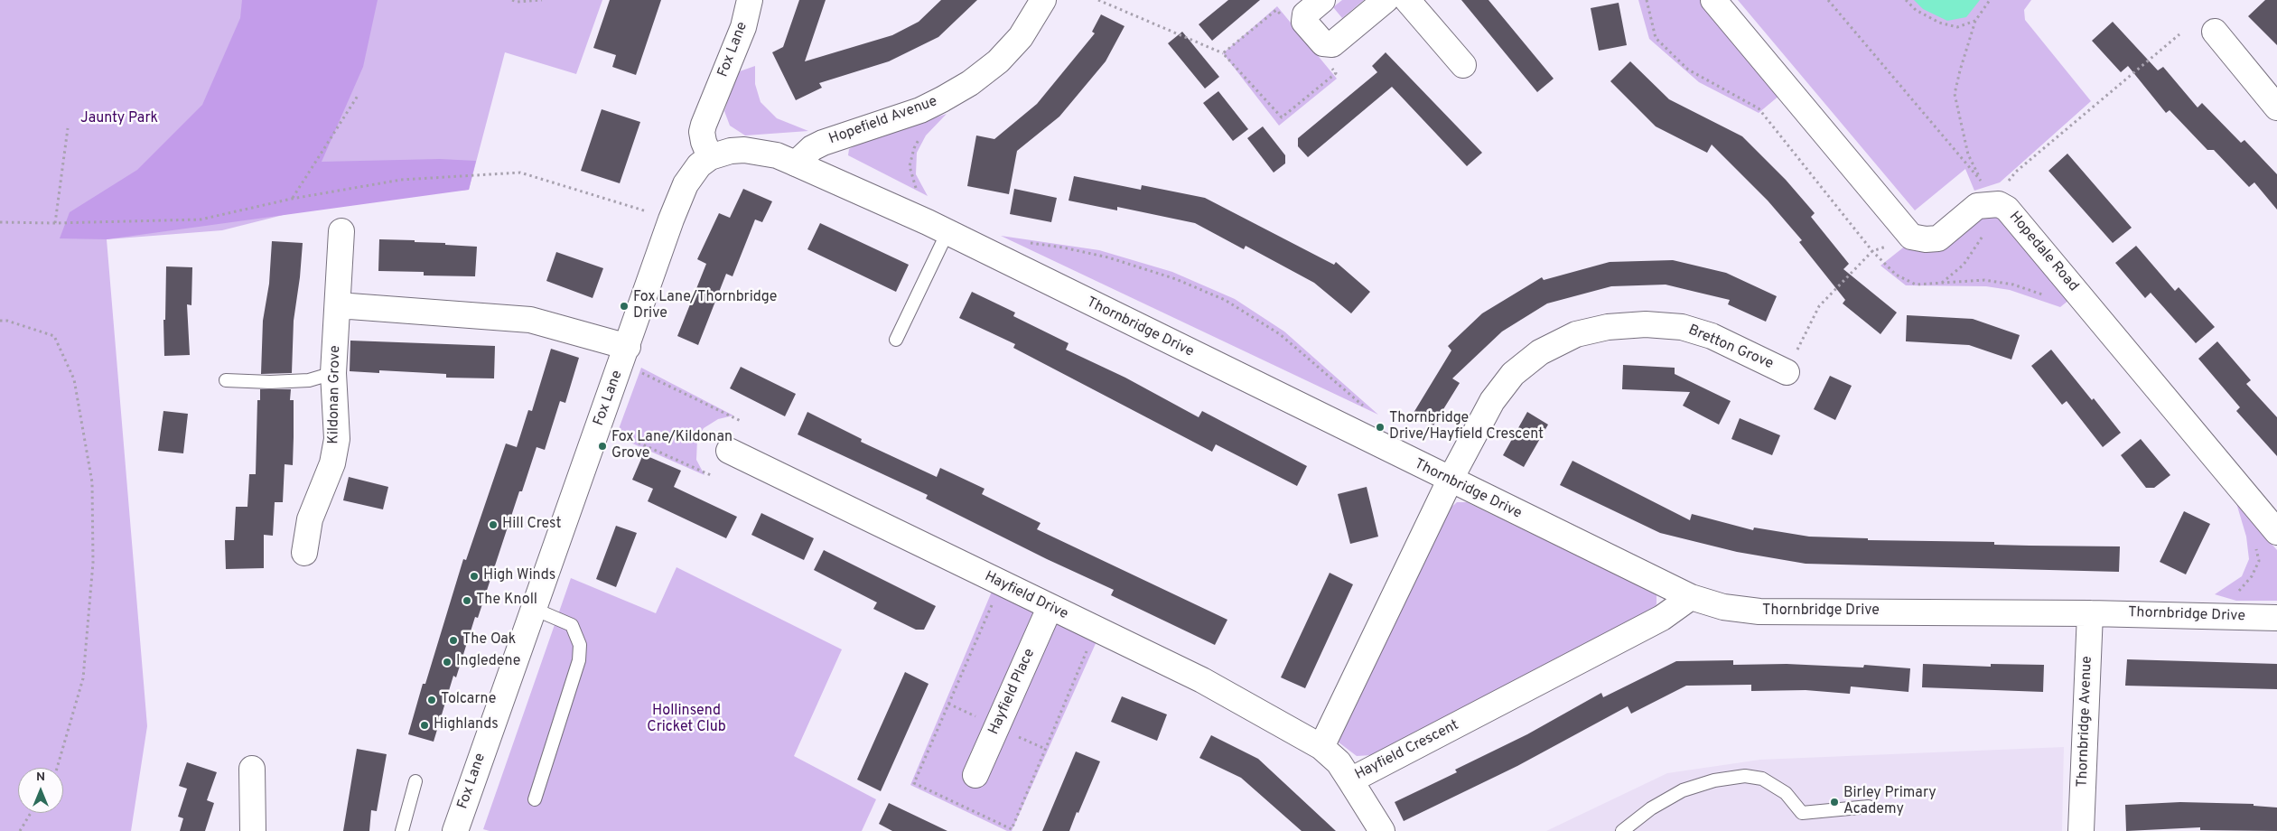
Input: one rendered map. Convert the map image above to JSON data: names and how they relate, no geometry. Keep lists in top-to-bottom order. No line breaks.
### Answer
{"streets":{"street":["Fox Lane","Hopefield Avenue","Hopedale Road","Thornbridge Drive","Bretton Grove","Kildonan Grove","Hayfield Drive","Hayfield Place","Thornbridge Avenue","Hayfield Crescent"]},"crossings":[["Fox Lane","Thornbridge Drive"],["Hopefield Avenue","Thornbridge Drive"],["Thornbridge Drive","Bretton Grove"],["Thornbridge Drive","Thornbridge Avenue"],["Thornbridge Drive","Hayfield Crescent"],["Hayfield Drive","Hayfield Place"],["Hayfield Drive","Hayfield Crescent"]],"parks":["Jaunty Park","Hollinsend Cricket Club"],"places":["Fox Lane/Thornbridge Drive","Thornbridge Drive/Hayfield Crescent","Fox Lane/Kildonan Grove","Hill Crest","High Winds","The Knoll","The Oak","Ingledene","Tolcarne","Highlands","Birley Primary Academy"],"north":"top"}
